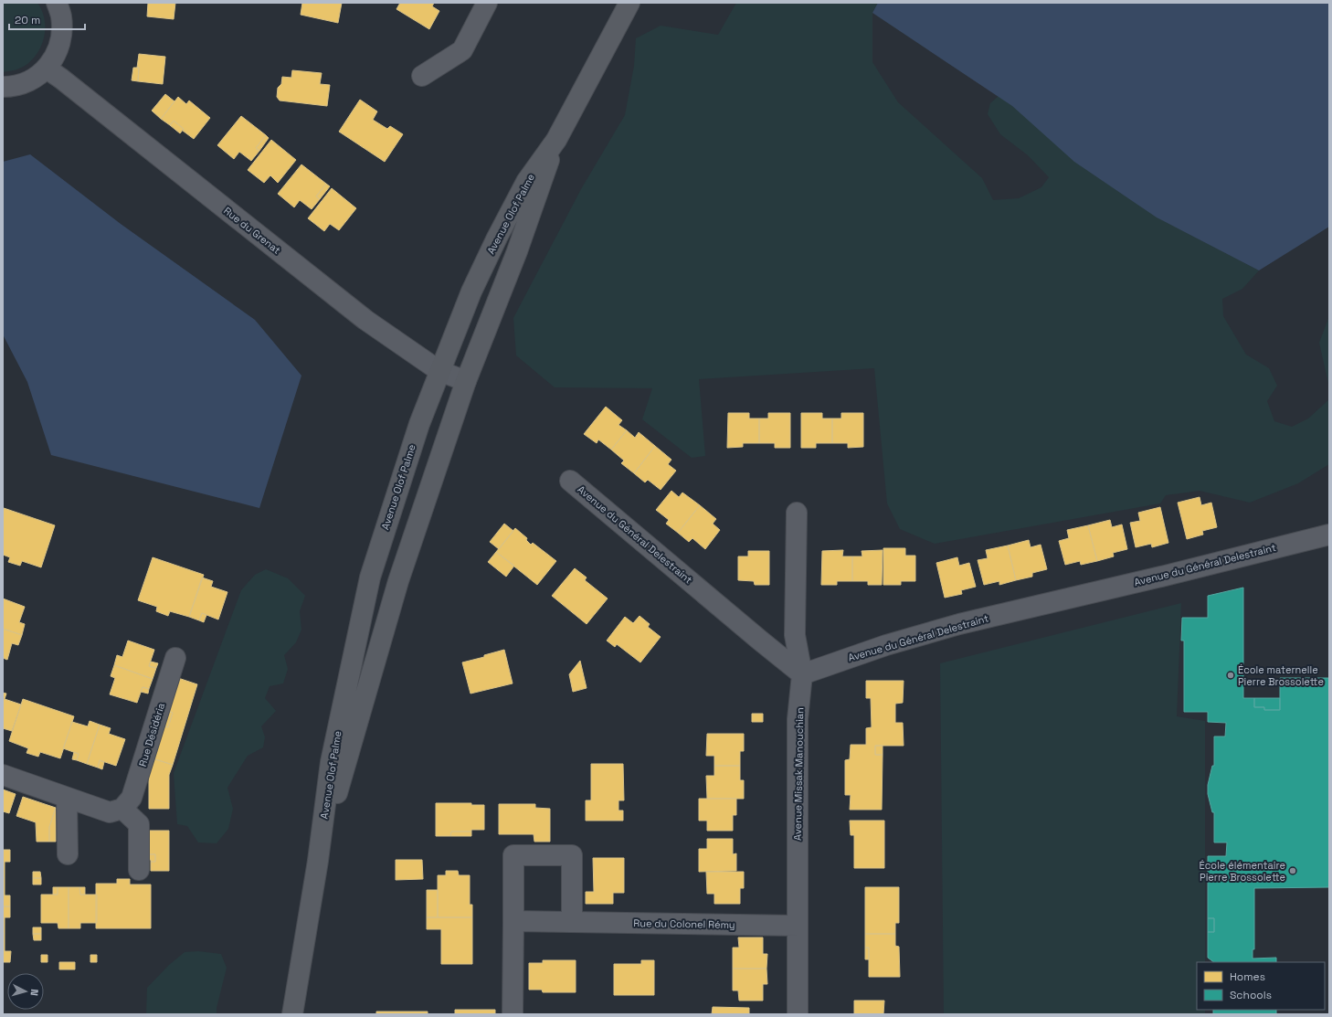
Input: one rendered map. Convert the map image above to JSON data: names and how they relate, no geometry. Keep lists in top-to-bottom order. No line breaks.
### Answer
{"streets":{"main road":["Avenue Olof Palme"],"street":["Rue du Grenat","Avenue du Général Delestraint","Rue Désidéria","Avenue Missak Manouchian","Rue du Colonel Rémy"]},"crossings":[["Avenue Olof Palme","Rue du Grenat"],["Avenue du Général Delestraint","Avenue Missak Manouchian"],["Avenue Missak Manouchian","Rue du Colonel Rémy"]],"places":["École maternelle Pierre Brossolette","École élémentaire Pierre Brossolette"],"legend":["Homes","Schools"],"scale_bar":"20 m","north":"right"}
